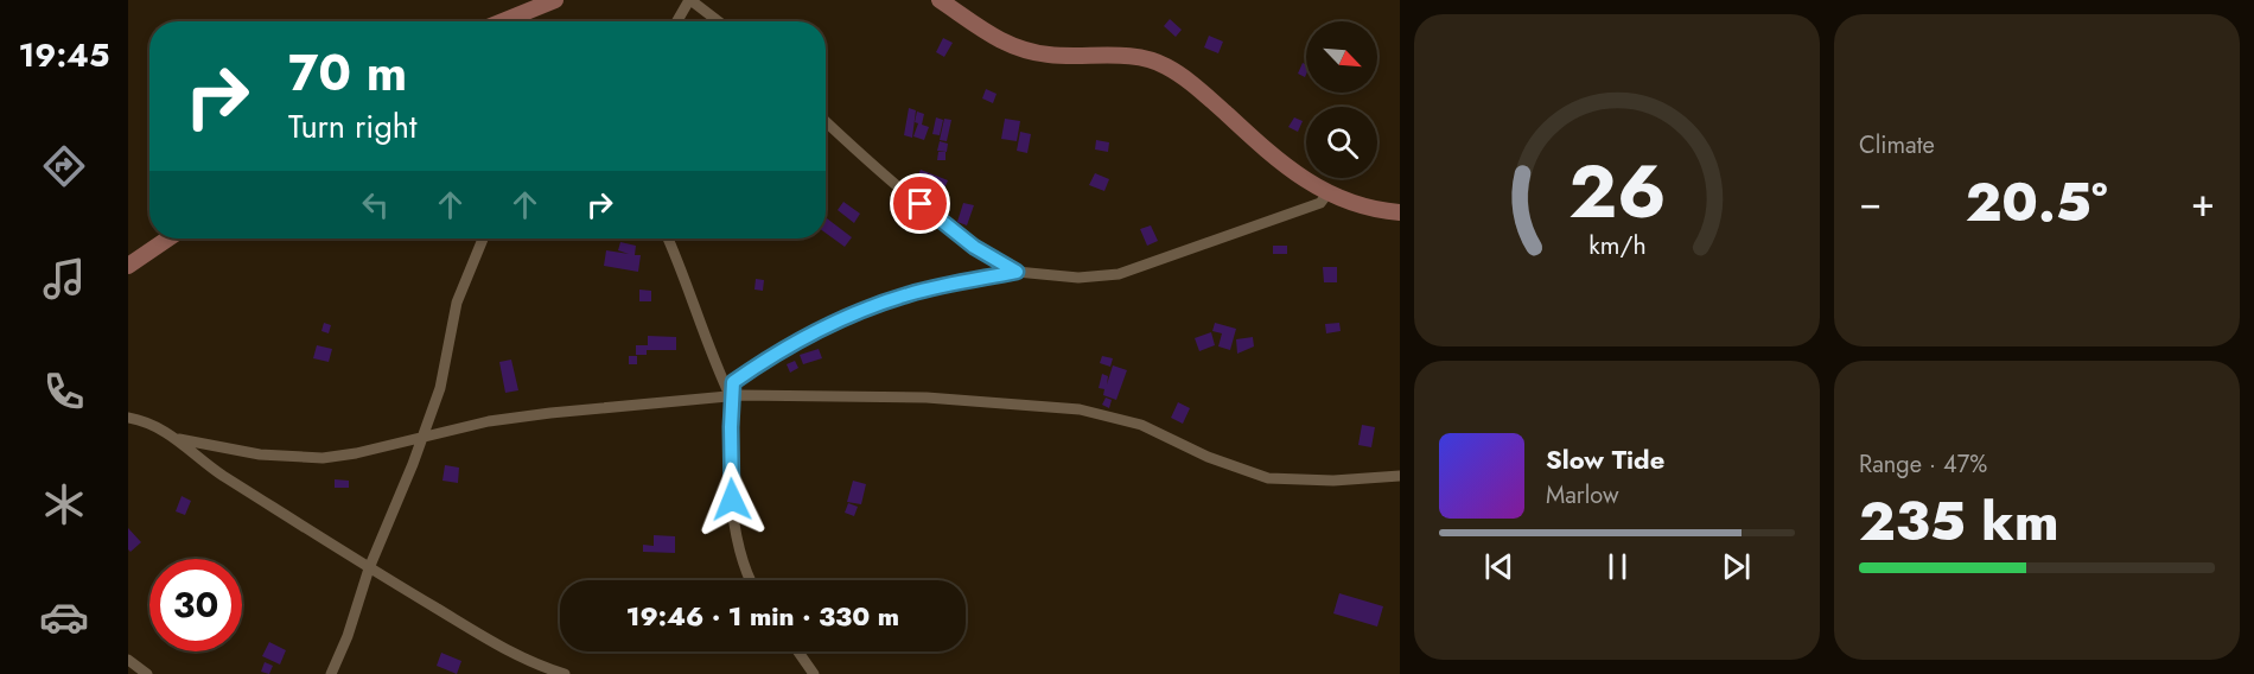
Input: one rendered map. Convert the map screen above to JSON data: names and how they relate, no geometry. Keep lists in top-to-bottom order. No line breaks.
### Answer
{"north":"bottom right","page":{"tabs":"19:45","tile":["Climate",["Range · 47%","235 km"]],"turn":["70 m","Turn right"],"heat":["−","20.5°","+"],"song":["Slow Tide","Marlow"],"limit":"30","trip":"19:46 · 1 min · 330 m","gauge":["26","km/h"]}}
